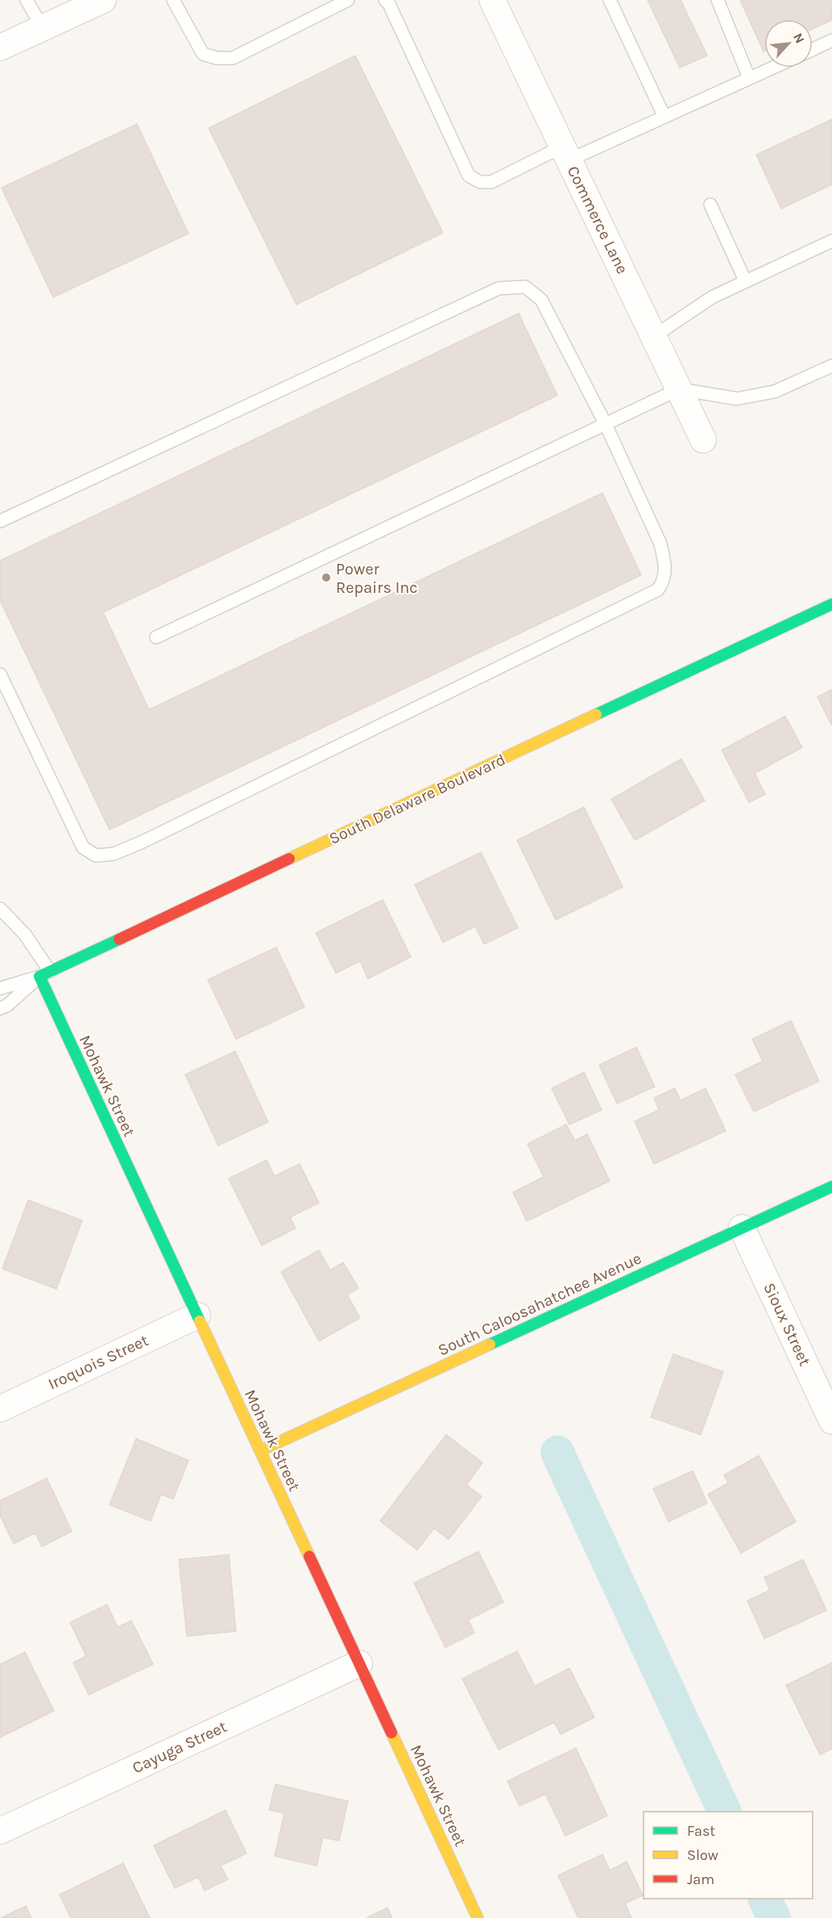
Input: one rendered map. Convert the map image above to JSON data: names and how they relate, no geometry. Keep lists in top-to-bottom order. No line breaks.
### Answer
{"streets":{"street":["Commerce Lane","South Delaware Boulevard","Mohawk Street","South Caloosahatchee Avenue","Sioux Street","Iroquois Street","Cayuga Street"]},"crossings":[["South Delaware Boulevard","Mohawk Street"],["Mohawk Street","South Caloosahatchee Avenue"],["Mohawk Street","Iroquois Street"],["Mohawk Street","Cayuga Street"],["South Caloosahatchee Avenue","Sioux Street"]],"places":["Power Repairs Inc"],"legend":["Fast","Slow","Jam"],"north":"top right"}
